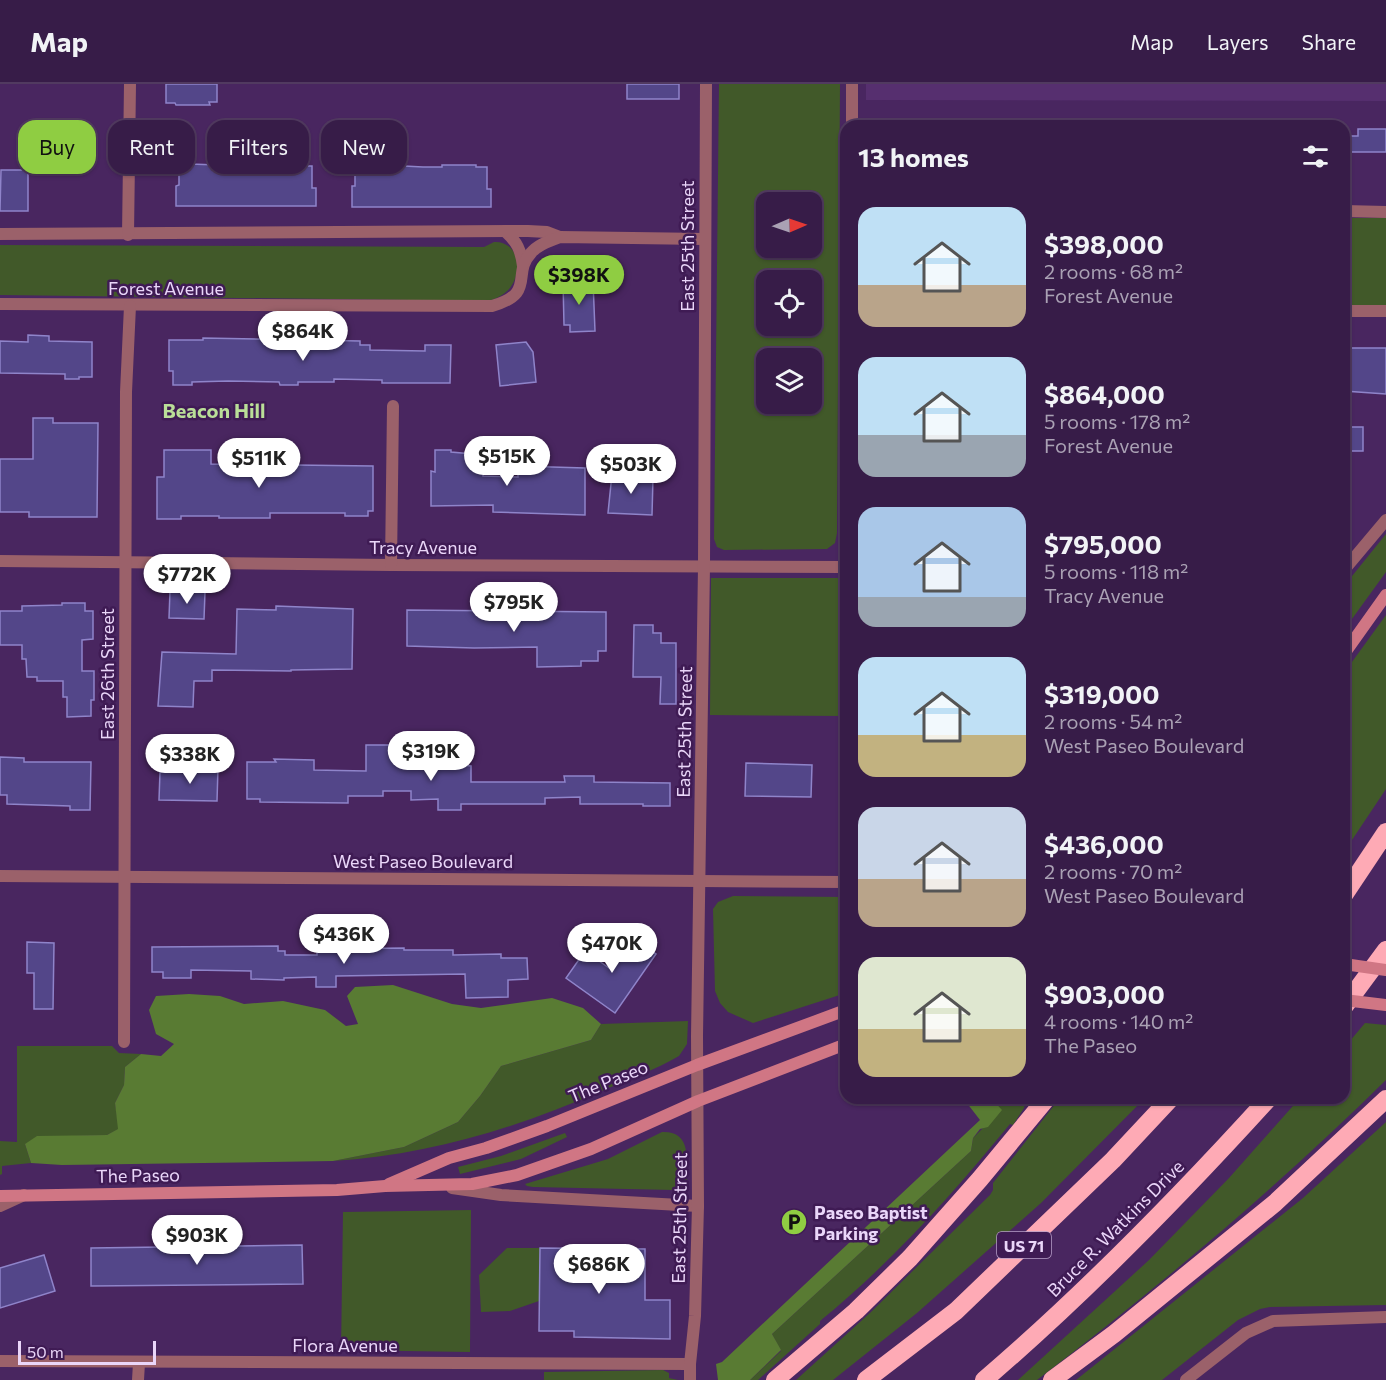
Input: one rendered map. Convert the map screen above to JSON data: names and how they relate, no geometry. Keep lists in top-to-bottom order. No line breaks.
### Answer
{"streets":{"highway":["Bruce R. Watkins Drive","US 71"],"main road":["The Paseo"],"street":["East 25th Street","Forest Avenue","Tracy Avenue","East 26th Street","West Paseo Boulevard","Flora Avenue"]},"crossings":[["East 25th Street","Forest Avenue"],["East 25th Street","Tracy Avenue"],["East 25th Street","West Paseo Boulevard"],["East 25th Street","The Paseo"],["East 25th Street","Flora Avenue"],["Forest Avenue","East 26th Street"],["Tracy Avenue","East 26th Street"],["East 26th Street","West Paseo Boulevard"]],"districts":["Beacon Hill"],"places":{"parking":["Paseo Baptist Parking"]},"scale_bar":"50 m","north":"right","page":{"header":"Map","nav":["Map","Layers","Share"],"chip":["Buy","Rent","Filters","New"],"heading":"13 homes","list":[{"name":"$398,000","note":"2 rooms · 68 m² · Forest Avenue"},{"name":"$864,000","note":"5 rooms · 178 m² · Forest Avenue"},{"name":"$795,000","note":"5 rooms · 118 m² · Tracy Avenue"},{"name":"$319,000","note":"2 rooms · 54 m² · West Paseo Boulevard"},{"name":"$436,000","note":"2 rooms · 70 m² · West Paseo Boulevard"},{"name":"$903,000","note":"4 rooms · 140 m² · The Paseo"}],"price":["$398K","$864K","$515K","$511K","$503K","$772K","$795K","$319K","$338K","$436K","$470K","$903K","$686K"],"scale":"50 m"}}
